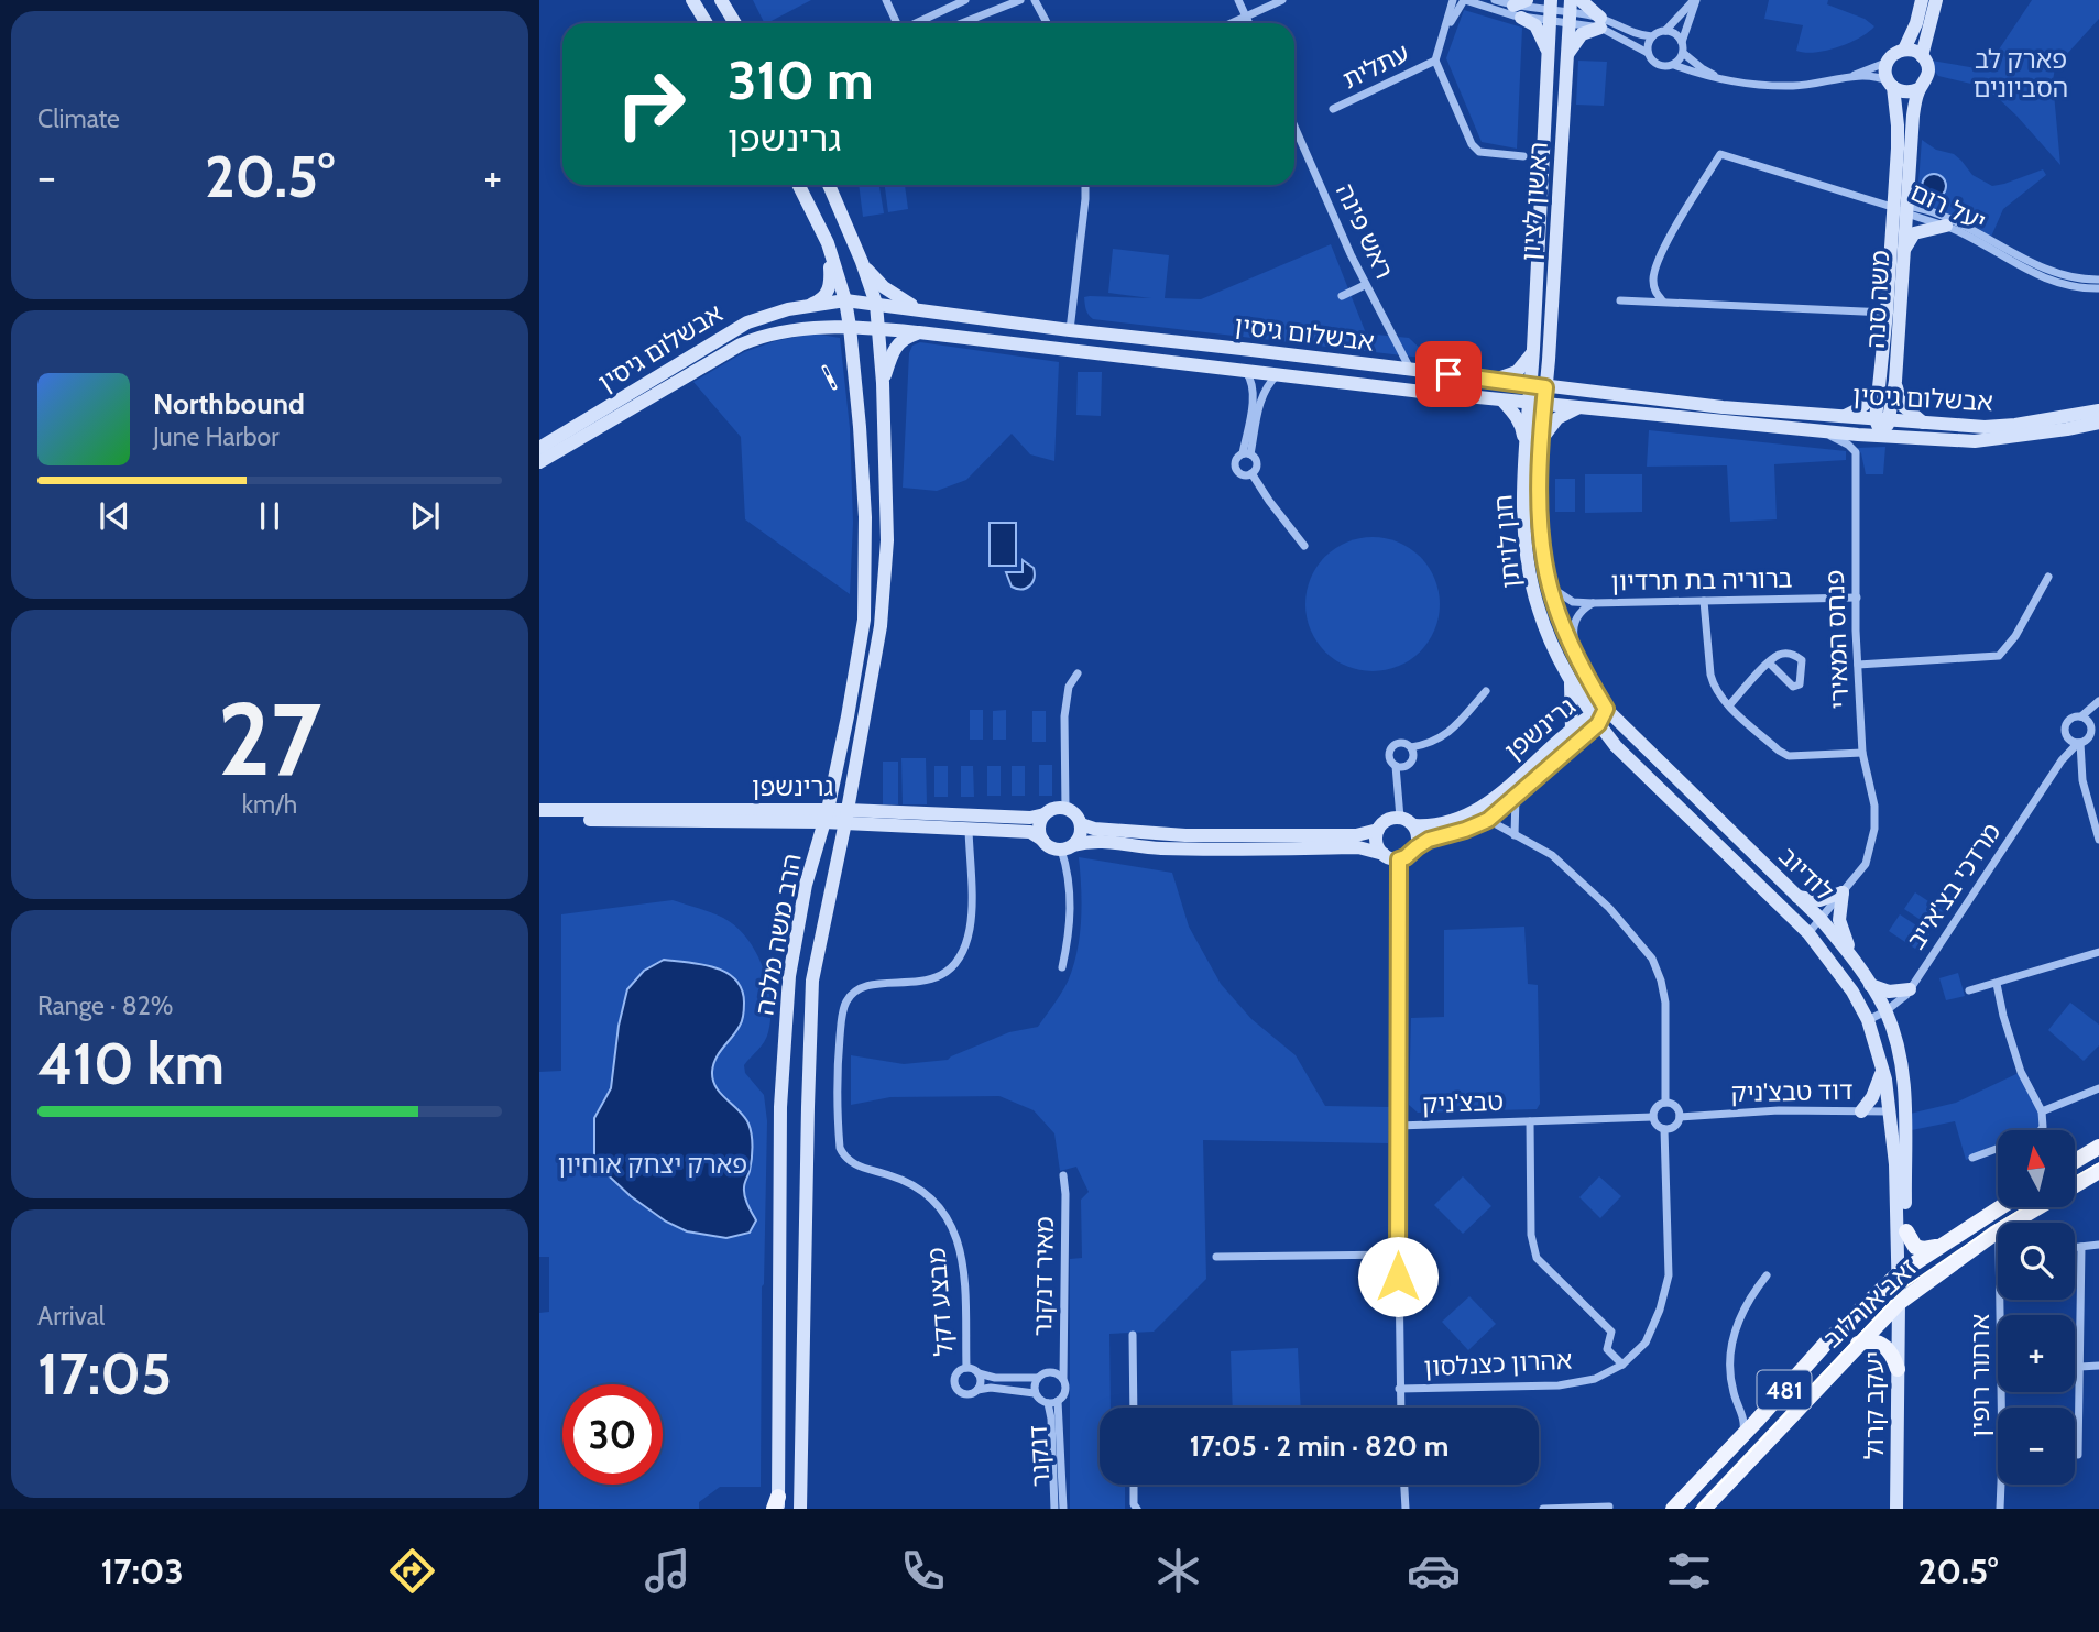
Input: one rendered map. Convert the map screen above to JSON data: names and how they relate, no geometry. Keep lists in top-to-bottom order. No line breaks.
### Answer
{"streets":{"main road":["זאב אורלוב","481"],"street":["עתלית","ראשון לציון","יעל רום","ראש פינה","משה סנה","אבשלום גיסין","חנן לויתן","ברוריה בת תרדיון","פנחס המאירי","גרינשפן","לודיוב","מרדכי בצ'אייב","הרב משה מלכה","דוד טבצ'ניק","טבצ'ניק","מאיר דנקנר","מבצע דקל","אהרון כצנלסון","ארתור רופין","יעקב קרול","דנקנר"]},"crossings":[["ראשון לציון","אבשלום גיסין"],["ראשון לציון","חנן לויתן"],["יעל רום","משה סנה"],["ראש פינה","אבשלום גיסין"],["משה סנה","אבשלום גיסין"],["אבשלום גיסין","חנן לויתן"],["אבשלום גיסין","פנחס המאירי"],["אבשלום גיסין","הרב משה מלכה"],["חנן לויתן","ברוריה בת תרדיון"],["חנן לויתן","גרינשפן"],["חנן לויתן","לודיוב"],["ברוריה בת תרדיון","פנחס המאירי"],["גרינשפן","לודיוב"],["גרינשפן","הרב משה מלכה"],["גרינשפן","מבצע דקל"],["לודיוב","מרדכי בצ'אייב"],["לודיוב","דוד טבצ'ניק"],["לודיוב","יעקב קרול"],["דוד טבצ'ניק","אהרון כצנלסון"],["דוד טבצ'ניק","יעקב קרול"],["מאיר דנקנר","מבצע דקל"],["מאיר דנקנר","דנקנר"],["מבצע דקל","דנקנר"],["זאב אורלוב","יעקב קרול"]],"parks":["פארק לב הסביונים","פארק יצחק אוחיון"],"north":"top","page":{"tile":["Climate",["27","km/h"],["Range · 82%","410 km"],["Arrival","17:05"]],"turn":["310 m","גרינשפן"],"heat":["−","20.5°","+"],"song":["Northbound","June Harbor"],"map_buttons":["+","−"],"limit":"30","trip":"17:05 · 2 min · 820 m","tabs":["17:03","20.5°"]}}
